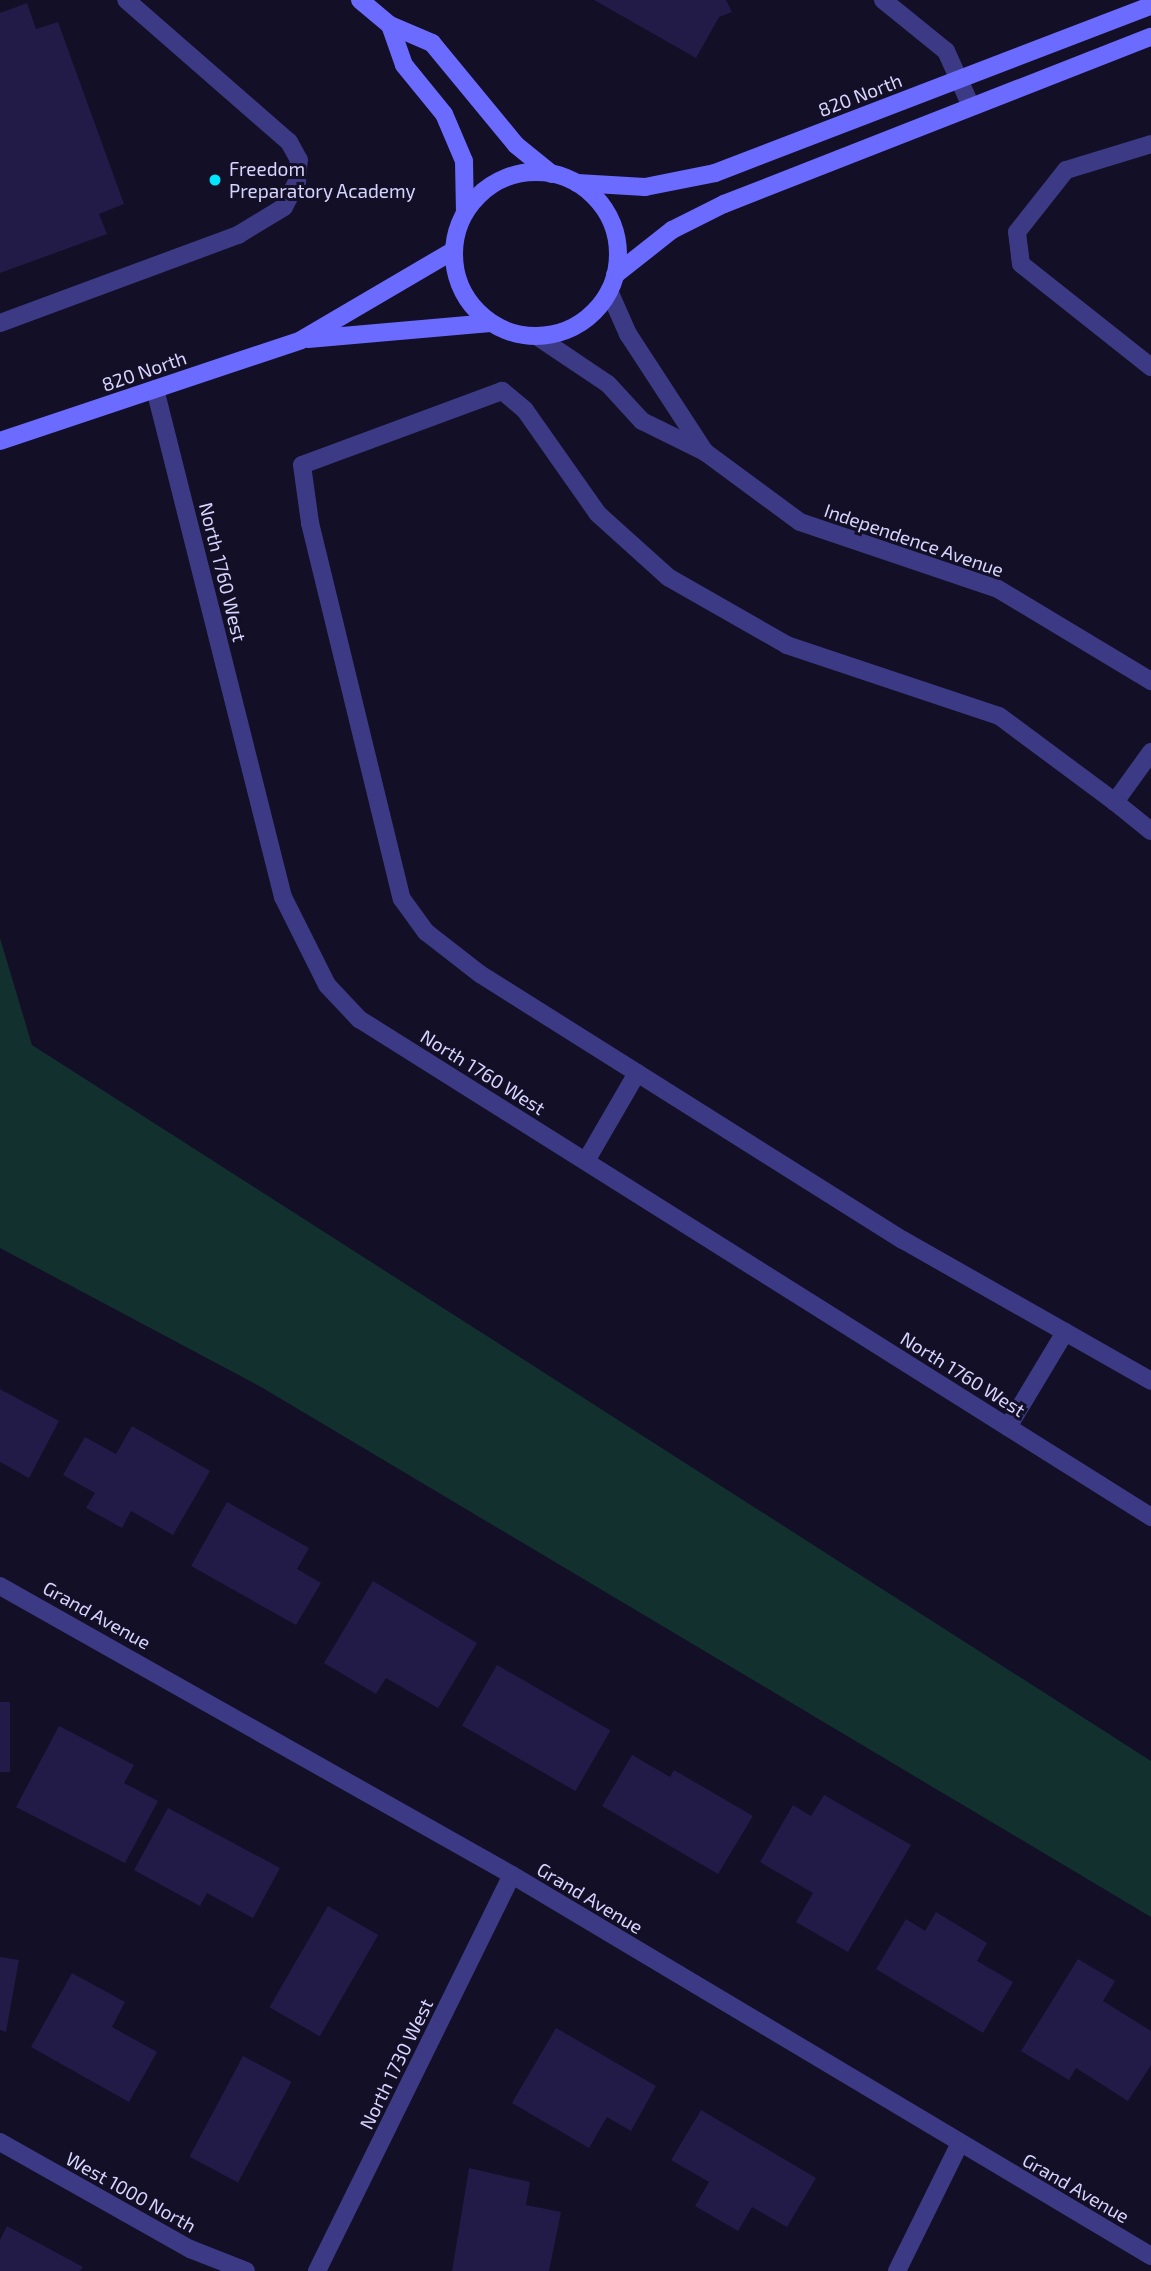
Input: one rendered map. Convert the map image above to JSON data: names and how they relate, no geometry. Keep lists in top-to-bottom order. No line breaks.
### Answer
{"streets":{"main road":["820 North"],"street":["Independence Avenue","North 1760 West","Grand Avenue","North 1730 West","West 1000 North"]},"crossings":[["820 North","Independence Avenue"],["820 North","North 1760 West"],["Grand Avenue","North 1730 West"]],"places":["Freedom Preparatory Academy"]}
